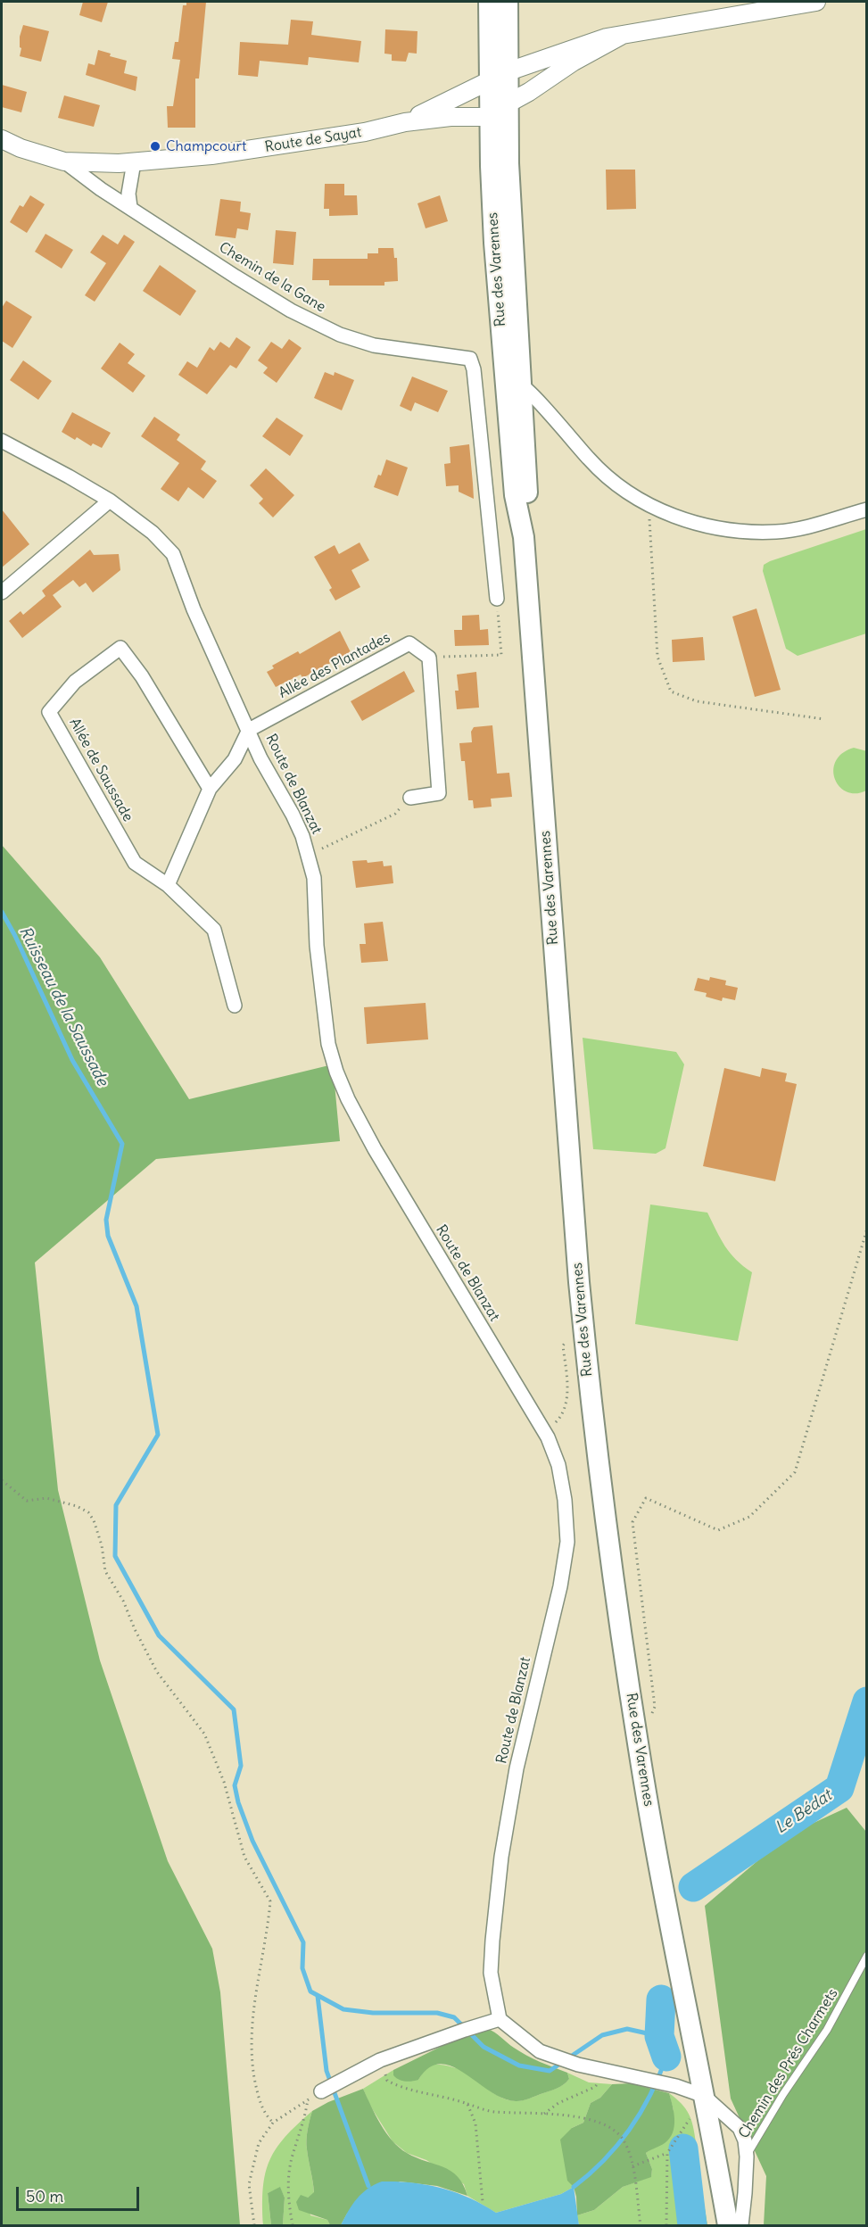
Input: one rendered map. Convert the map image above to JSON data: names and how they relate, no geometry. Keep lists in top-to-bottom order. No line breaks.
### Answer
{"streets":{"main road":["Rue des Varennes"],"street":["Route de Sayat","Chemin de la Gane","Allée des Plantades","Allée de Saussade","Route de Blanzat"],"lane":["Chemin des Prés Charmets"]},"crossings":[["Route de Sayat","Rue des Varennes"],["Route de Sayat","Chemin de la Gane"],["Allée des Plantades","Route de Blanzat"]],"water":["Ruisseau de la Saussade","Le Bédat"],"places":["Champcourt"],"scale_bar":"50 m"}
